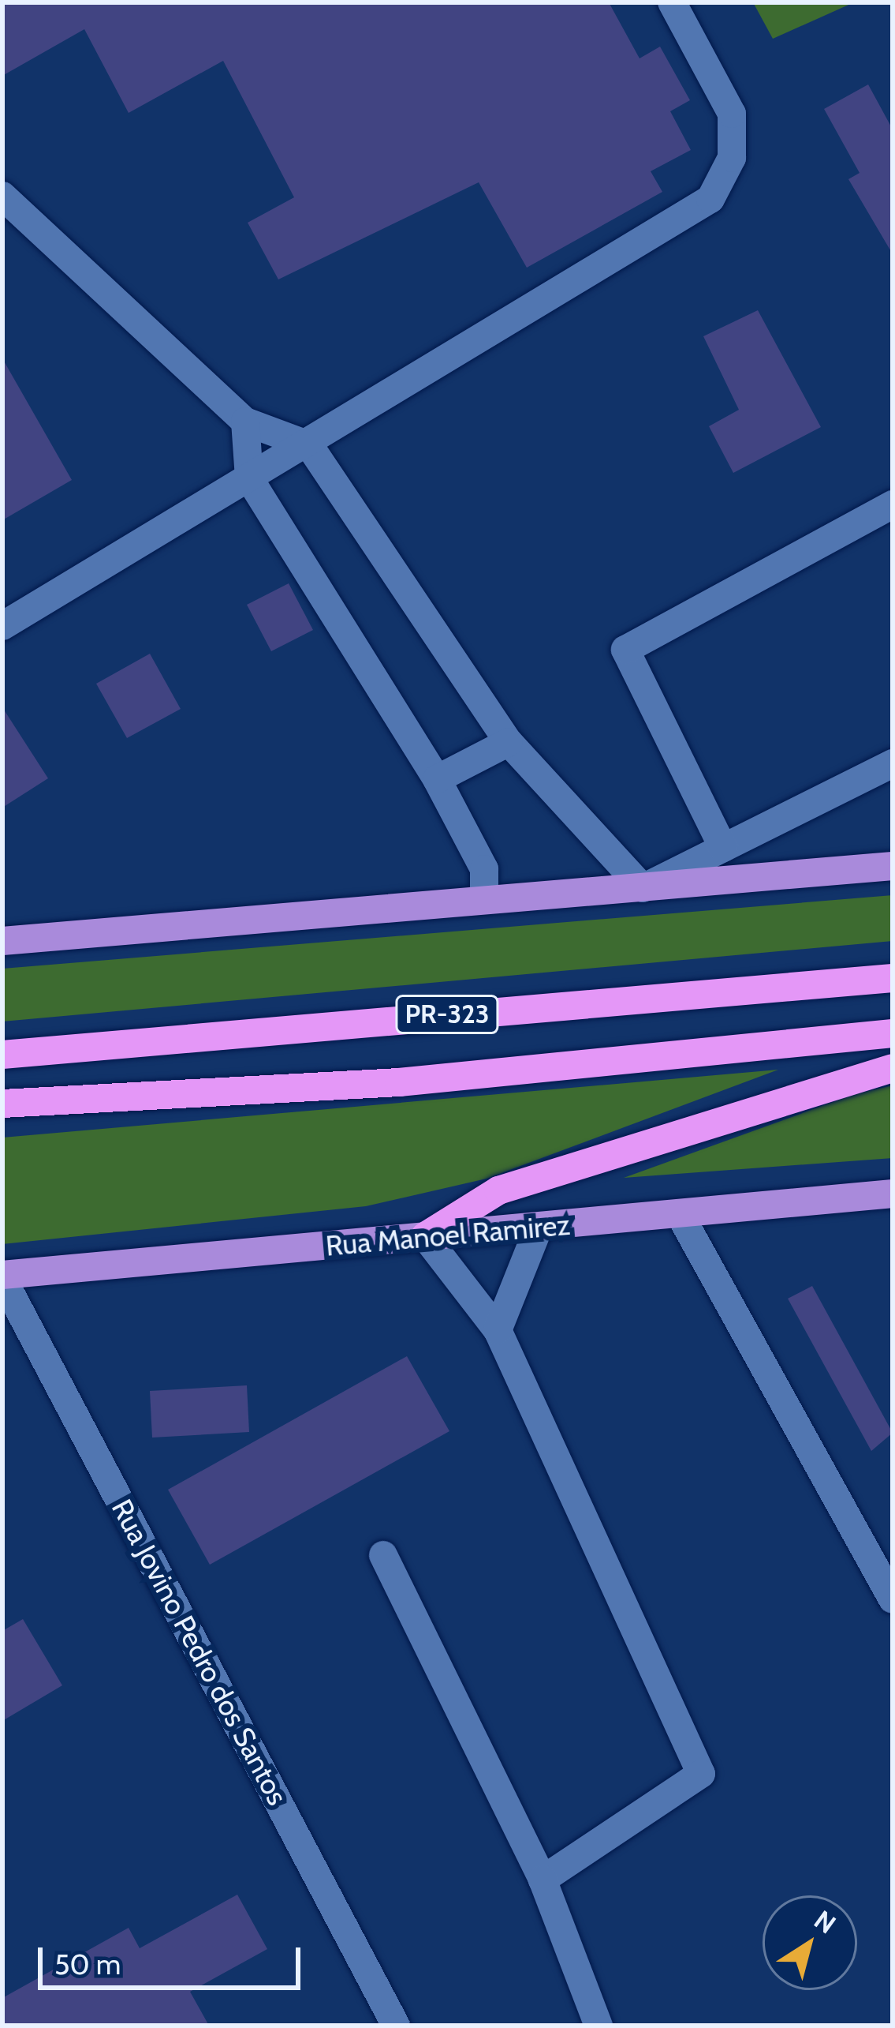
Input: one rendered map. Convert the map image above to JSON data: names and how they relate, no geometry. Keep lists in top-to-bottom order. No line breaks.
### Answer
{"streets":{"highway":["PR-323"],"main road":["Rua Manoel Ramirez"],"street":["Rua Jovino Pedro dos Santos"]},"crossings":[["Rua Manoel Ramirez","Rua Jovino Pedro dos Santos"]],"scale_bar":"50 m","north":"top right"}
